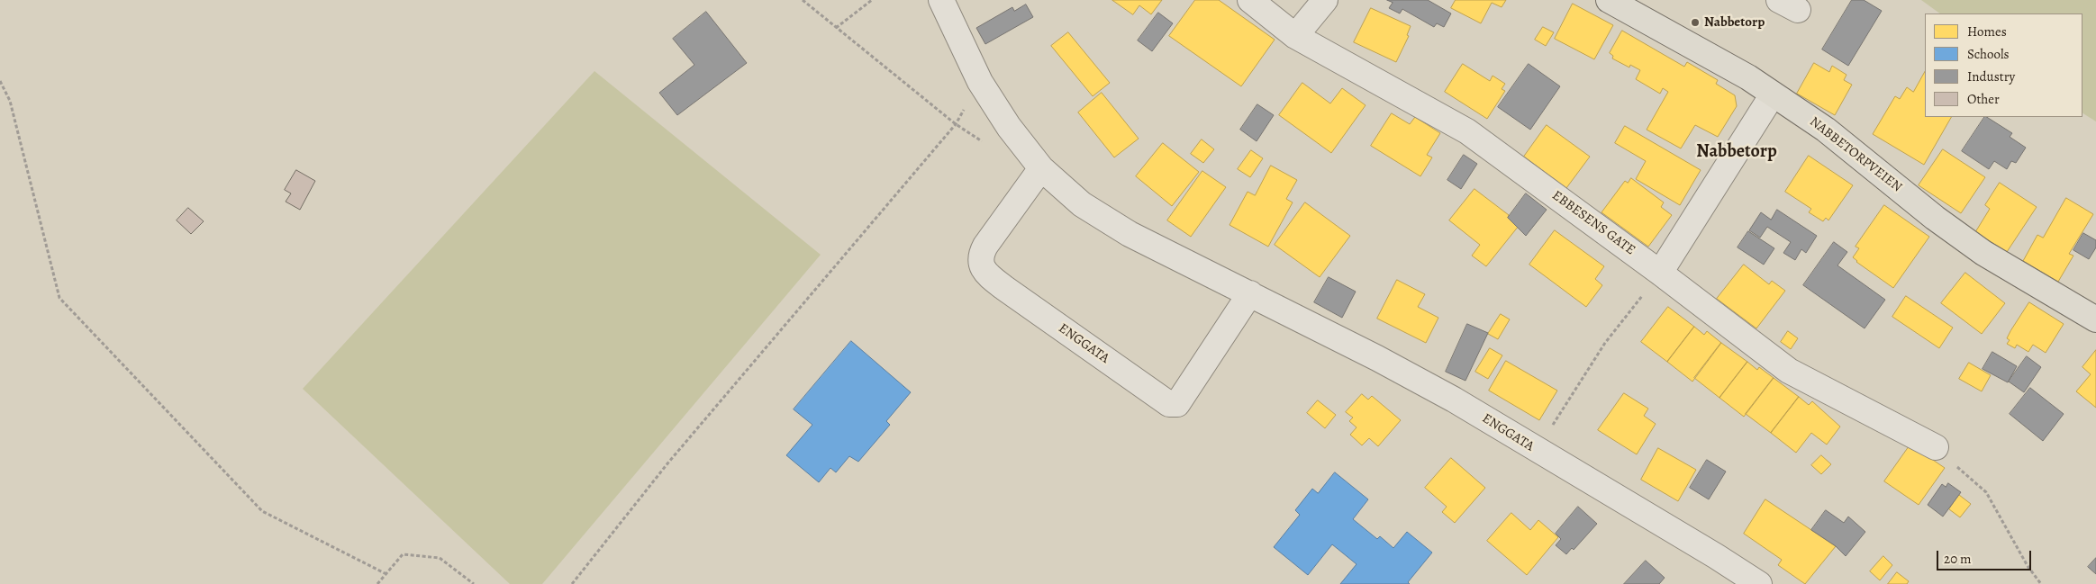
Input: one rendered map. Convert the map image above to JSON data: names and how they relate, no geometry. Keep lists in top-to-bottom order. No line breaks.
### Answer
{"streets":{"main road":["NABBETORPVEIEN"],"street":["EBBESENS GATE","ENGGATA"]},"districts":["Nabbetorp"],"places":["Nabbetorp"],"legend":["Homes","Schools","Industry","Other"],"scale_bar":"20 m"}
